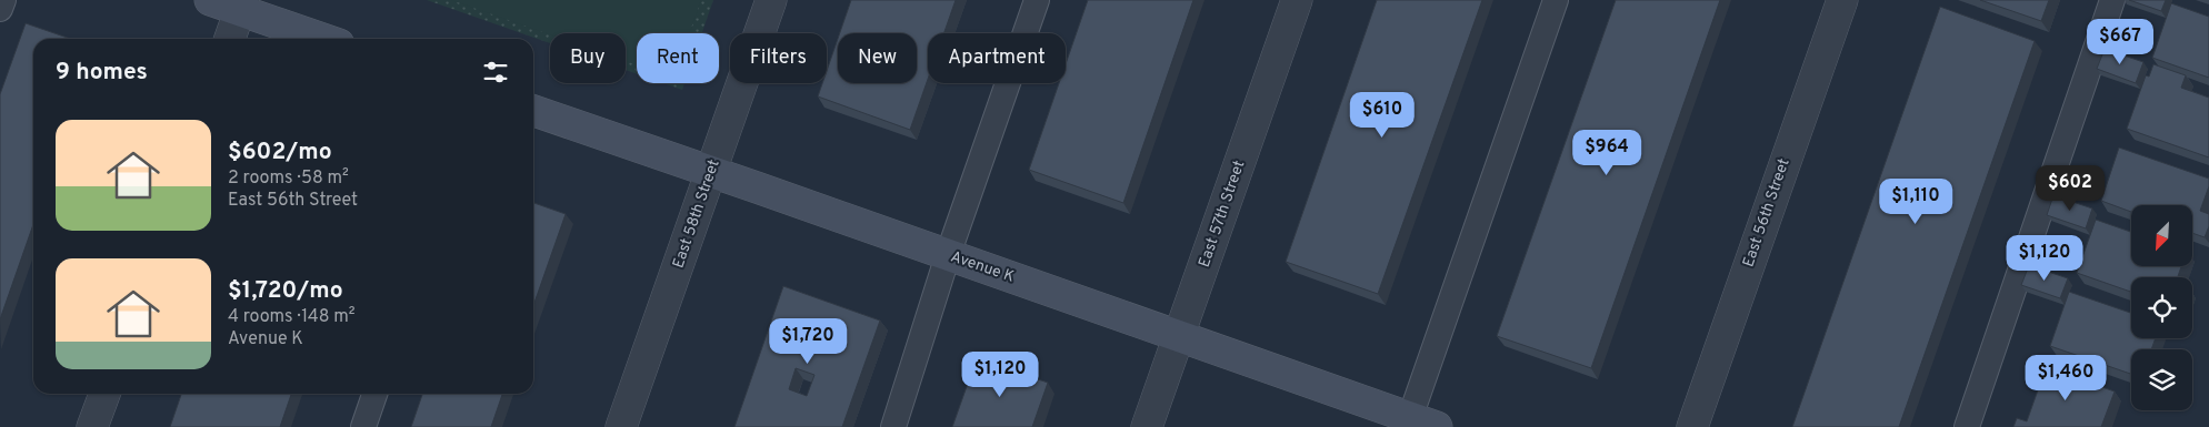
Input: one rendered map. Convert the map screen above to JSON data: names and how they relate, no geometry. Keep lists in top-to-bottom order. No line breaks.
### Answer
{"streets":{"street":["East 56th Street","East 58th Street","East 57th Street","Avenue K"]},"crossings":[["East 58th Street","Avenue K"],["East 57th Street","Avenue K"]],"north":"bottom left","page":{"price":["$667","$610","$964","$602","$1,110","$1,120","$1,720","$1,120","$1,460"],"chip":["Buy","Rent","Filters","New","Apartment"],"heading":"9 homes","list":[{"name":"$602/mo","note":"2 rooms · 58 m² · East 56th Street"},{"name":"$1,720/mo","note":"4 rooms · 148 m² · Avenue K"}]}}
